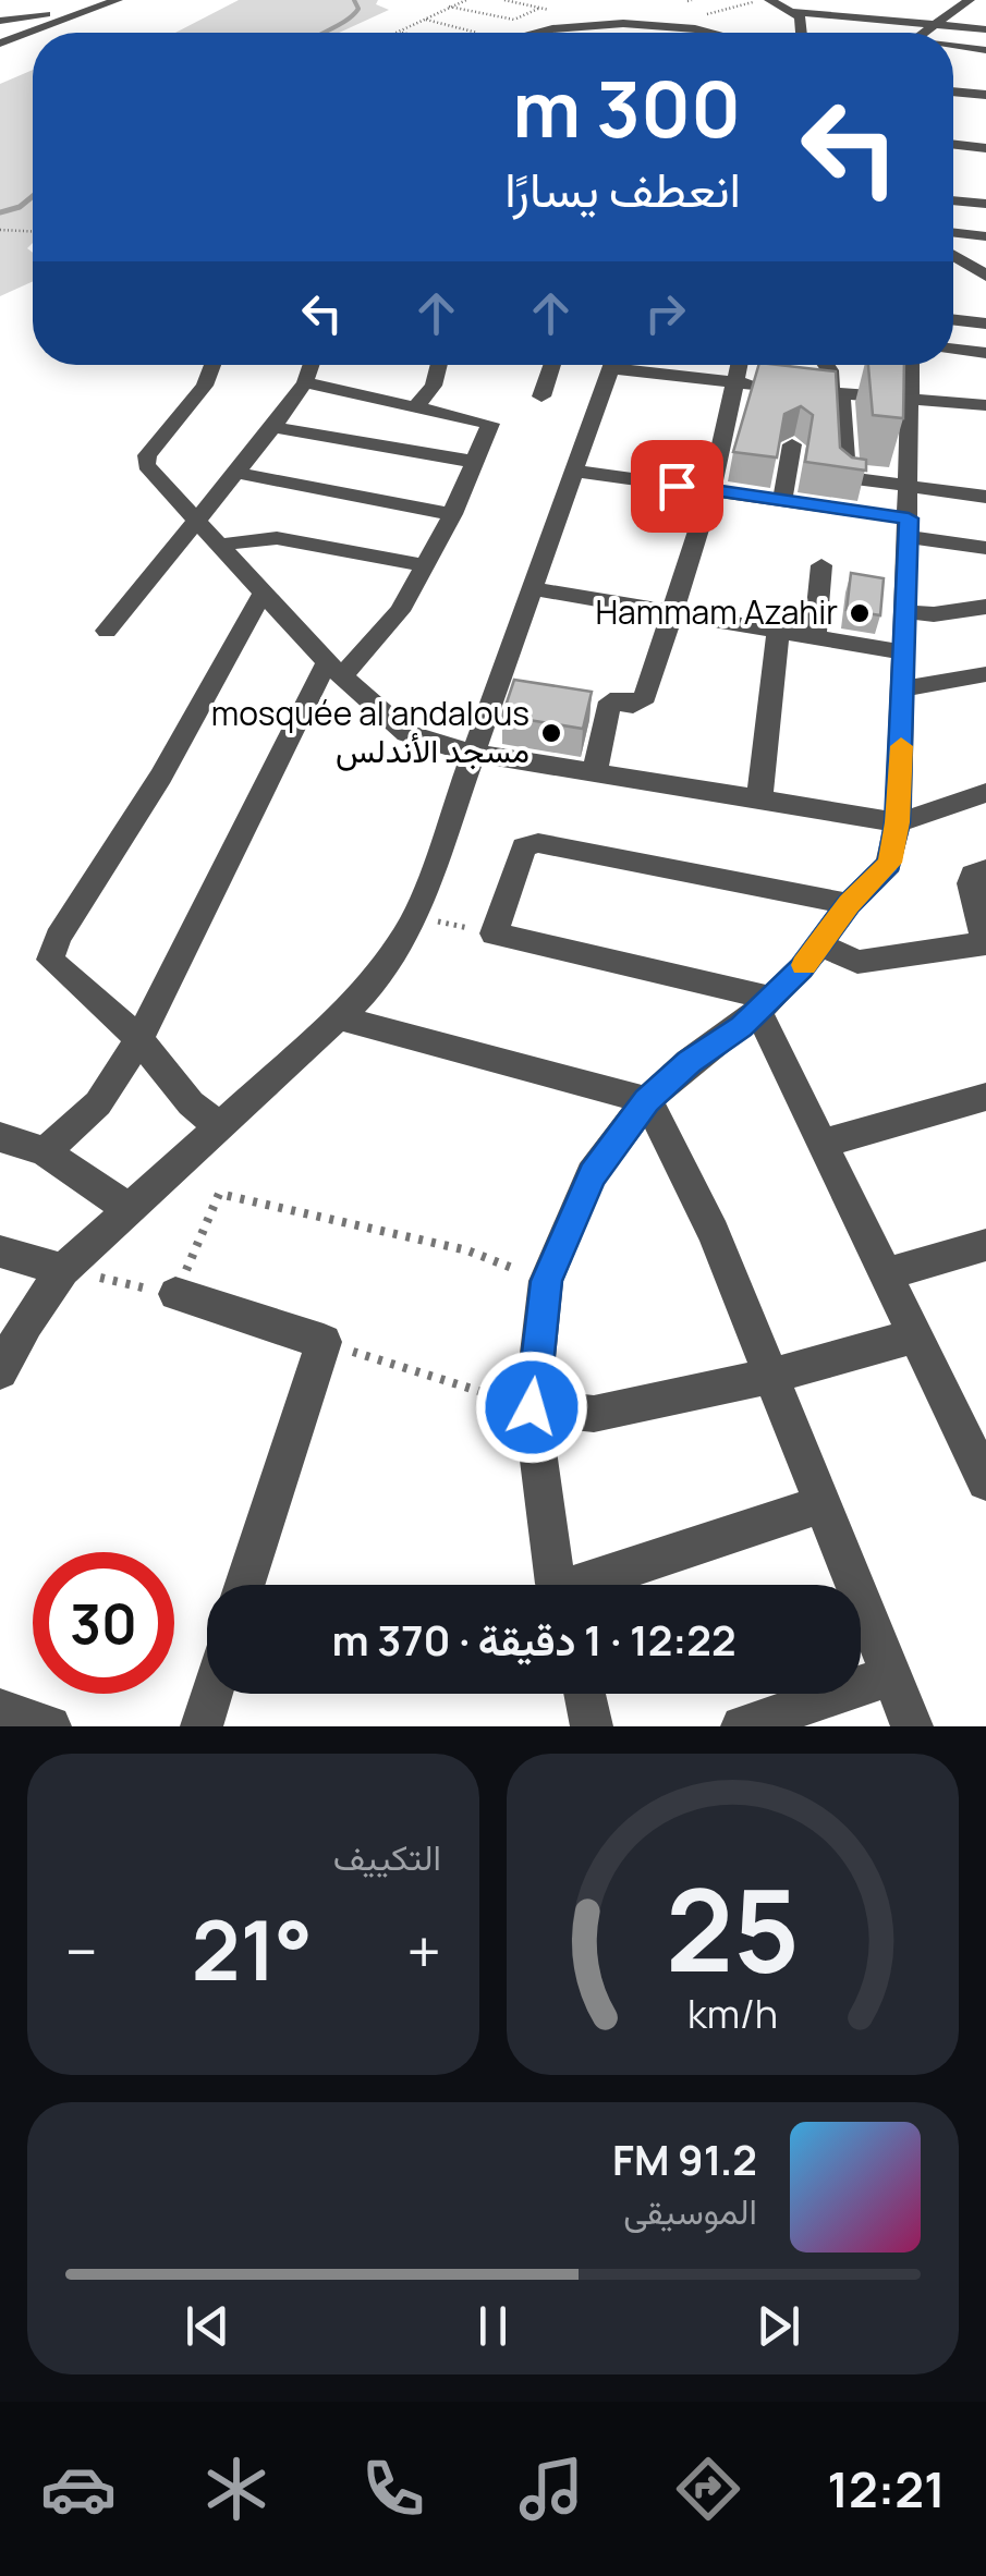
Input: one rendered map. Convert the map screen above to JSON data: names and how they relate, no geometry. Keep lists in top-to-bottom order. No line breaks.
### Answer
{"places":["Hammam Azahir","mosquée al andalous مسجد الأندلس"],"page":{"turn":["300 m","انعطف يسارًا"],"limit":"30","trip":"12:22 · 1 دقيقة · 370 m","tile":"التكييف","heat":["−","21°","+"],"song":["91.2 FM","الموسيقى"],"tabs":"12:21","gauge":["25","km/h"]}}
